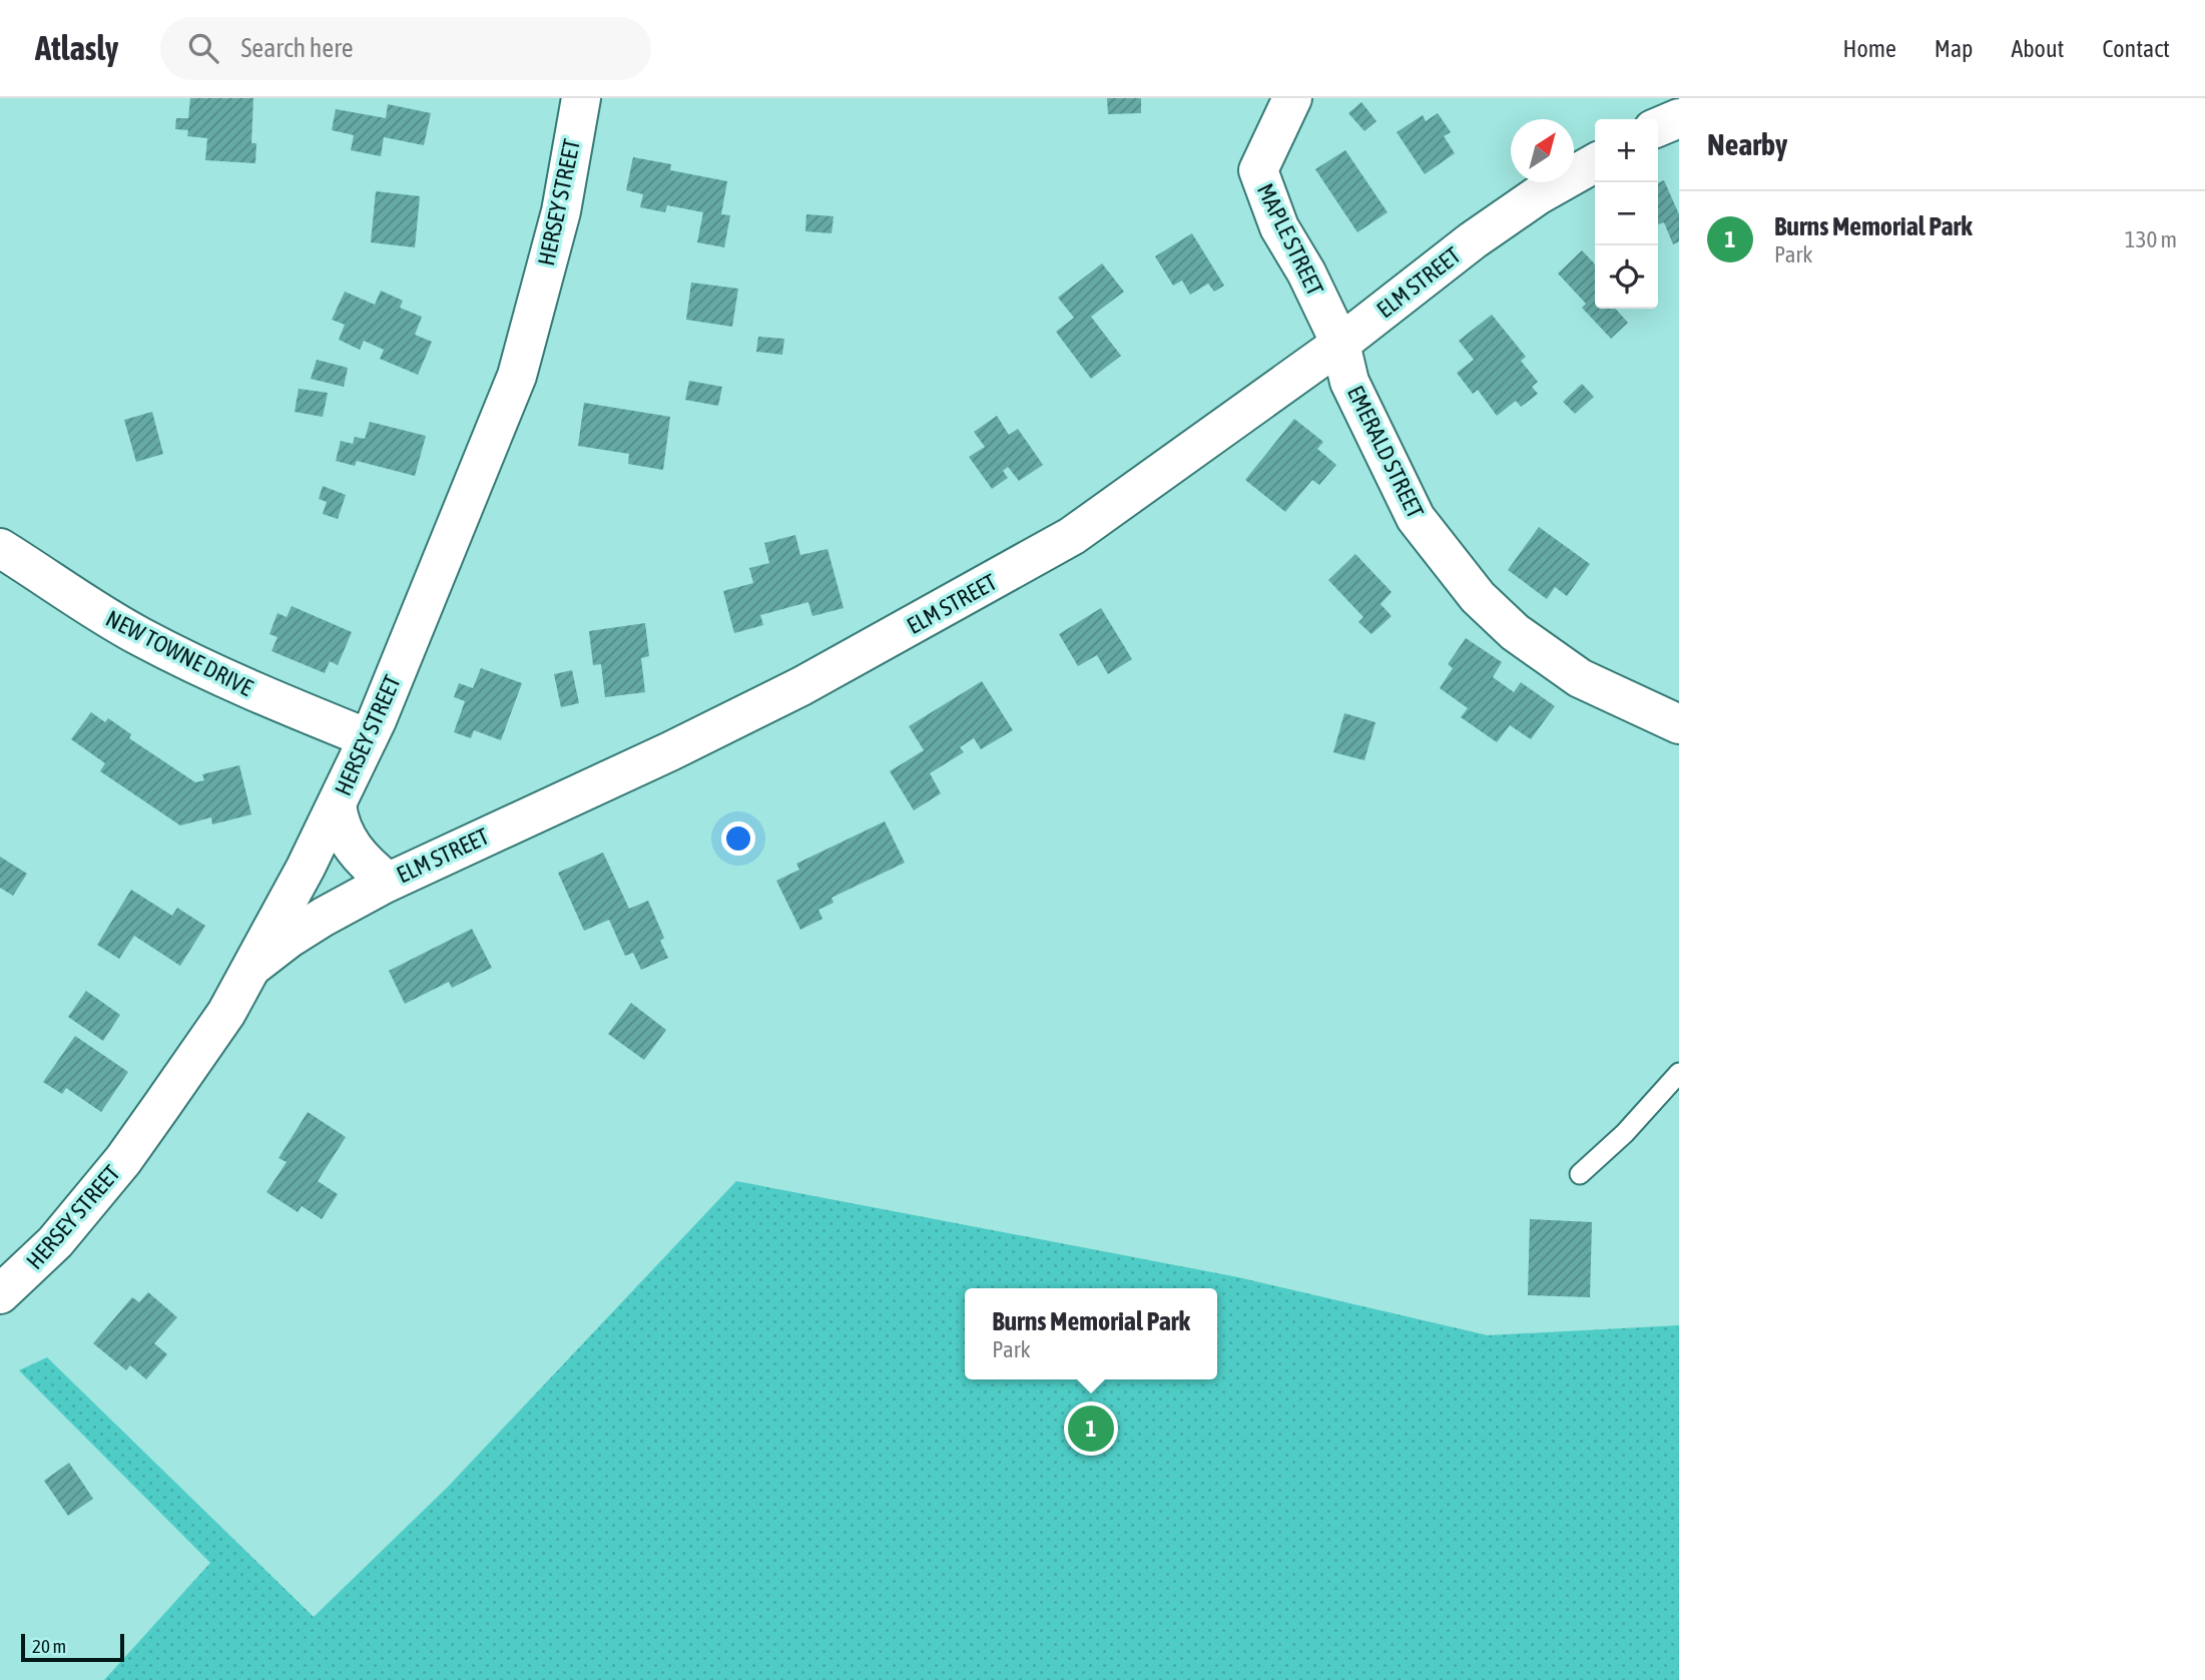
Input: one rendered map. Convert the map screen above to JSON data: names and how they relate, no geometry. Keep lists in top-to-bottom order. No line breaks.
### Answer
{"streets":{"street":["HERSEY STREET","MAPLE STREET","ELM STREET","EMERALD STREET","NEW TOWNE DRIVE"]},"crossings":[["HERSEY STREET","ELM STREET"],["HERSEY STREET","NEW TOWNE DRIVE"],["MAPLE STREET","ELM STREET"],["MAPLE STREET","EMERALD STREET"],["ELM STREET","EMERALD STREET"]],"scale_bar":"20 m","north":"top right","page":{"header":"Atlasly","search":"Search here","nav":["Home","Map","About","Contact"],"heading":"Nearby","map_buttons":["+","−"],"list":[{"mark":"1","name":"Burns Memorial Park","note":"Park","value":"130 m"}],"popup":["Burns Memorial Park","Park"],"pins":"1","scale":"20 m"}}
